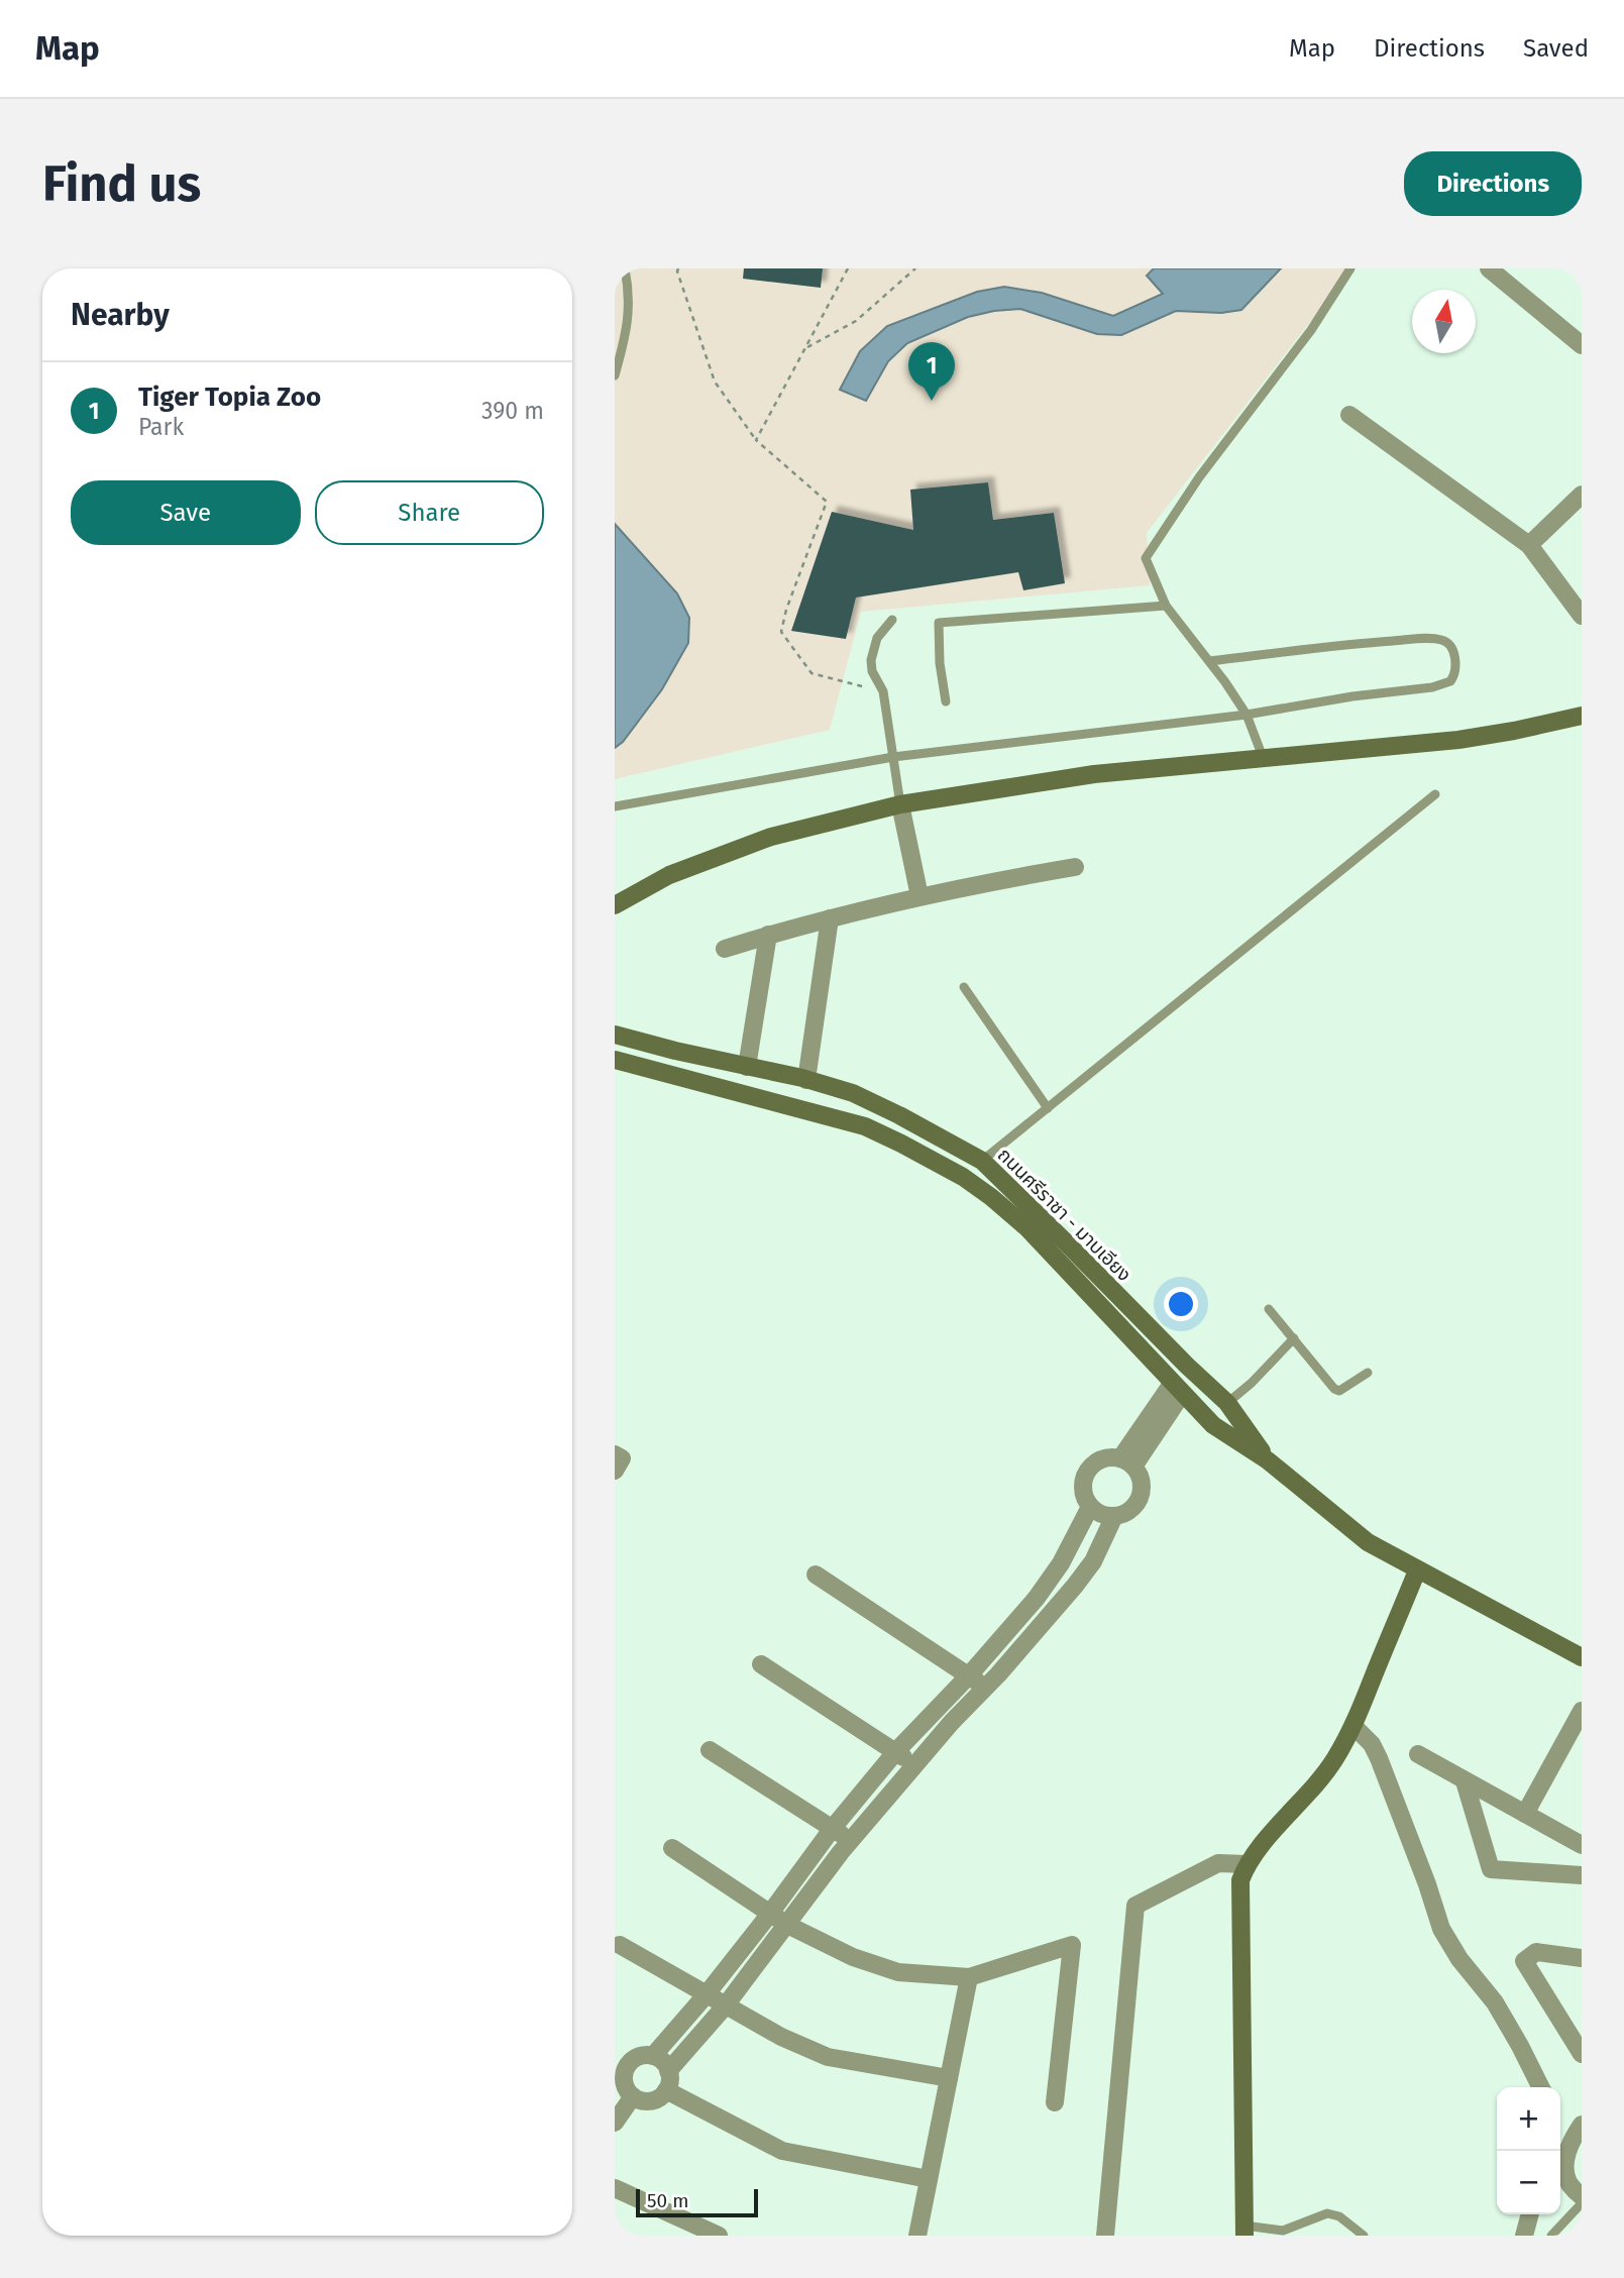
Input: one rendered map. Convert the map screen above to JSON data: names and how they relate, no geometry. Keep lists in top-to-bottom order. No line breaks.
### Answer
{"streets":{"main road":["ถนนศรีราชา - มาบเอียง"]},"scale_bar":"50 m","north":"top","page":{"header":"Map","nav":["Map","Directions","Saved"],"buttons":["Directions",["Save","Share"]],"title":"Find us","heading":"Nearby","pins":"1","list":[{"mark":"1","name":"Tiger Topia Zoo","note":"Park","value":"390 m"}],"map_buttons":["+","−"],"scale":"50 m"}}
